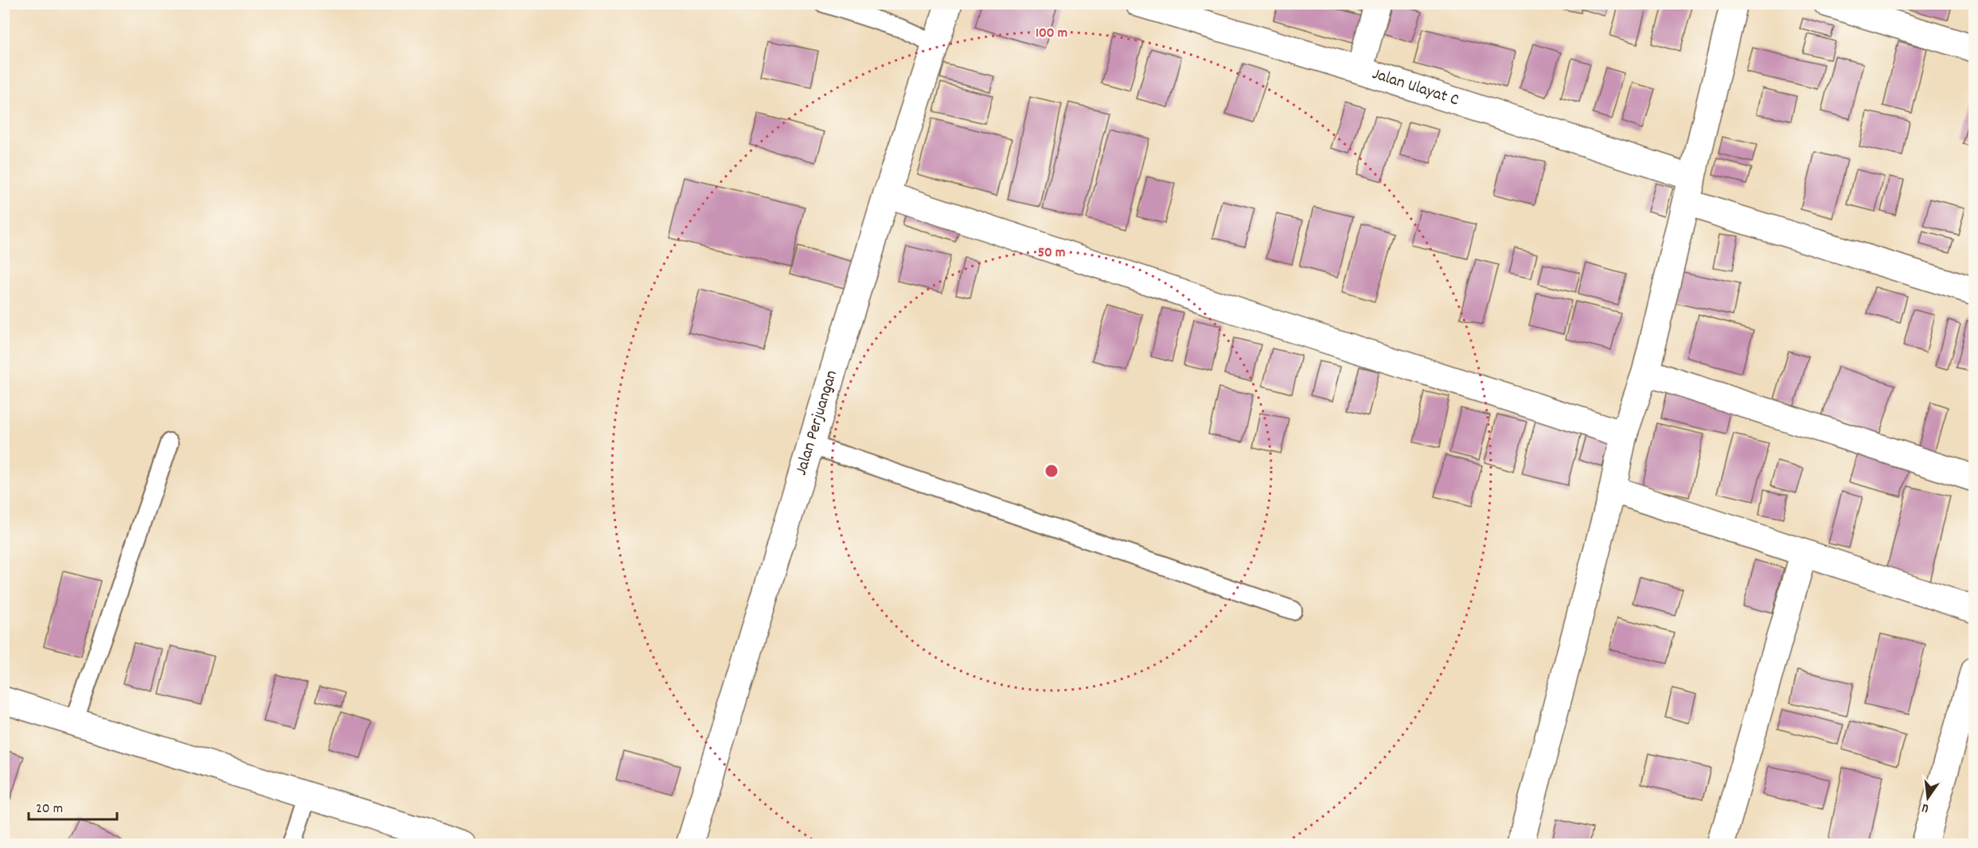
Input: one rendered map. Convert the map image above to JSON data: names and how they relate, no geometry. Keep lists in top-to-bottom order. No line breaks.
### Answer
{"streets":{"street":["Jalan Ulayat C","Jalan Perjuangan"]},"scale_bar":"20 m","north":"bottom","rings":["100 m","50 m"]}
